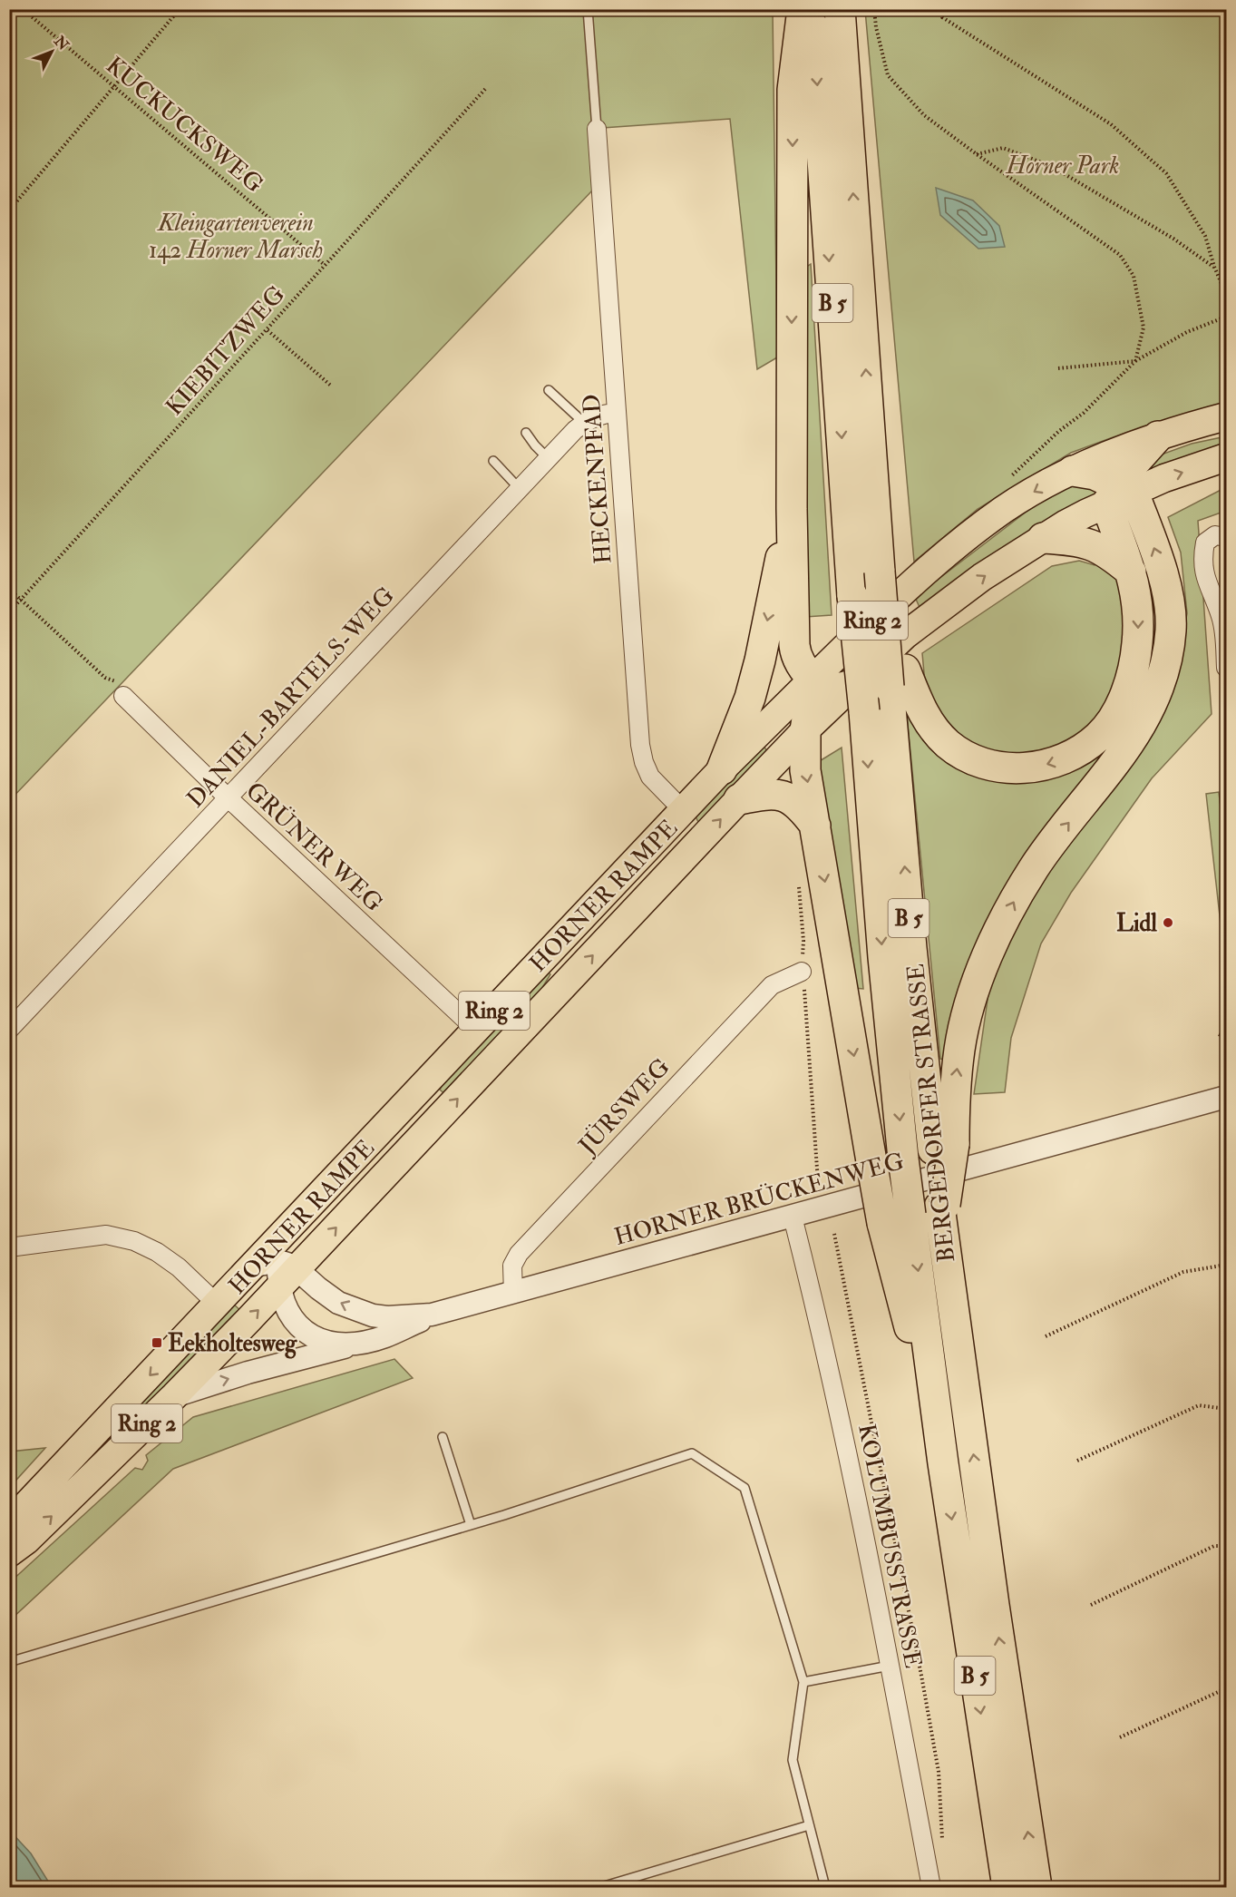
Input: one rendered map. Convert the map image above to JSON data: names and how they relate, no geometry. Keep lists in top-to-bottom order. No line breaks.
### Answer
{"streets":{"highway":["B 5","BERGEDORFER STRASSE"],"main road":["Ring 2","HORNER RAMPE"],"street":["HECKENPFAD","DANIEL-BARTELS-WEG","GRÜNER WEG","JÜRSWEG","HORNER BRÜCKENWEG","KOLUMBUSSTRASSE"],"path":["KUCKUCKSWEG","KIEBITZWEG"]},"crossings":[["KUCKUCKSWEG","KIEBITZWEG"],["B 5","BERGEDORFER STRASSE"],["HECKENPFAD","DANIEL-BARTELS-WEG"],["HECKENPFAD","HORNER RAMPE"],["DANIEL-BARTELS-WEG","GRÜNER WEG"],["GRÜNER WEG","HORNER RAMPE"],["HORNER RAMPE","HORNER BRÜCKENWEG"],["JÜRSWEG","HORNER BRÜCKENWEG"],["HORNER BRÜCKENWEG","KOLUMBUSSTRASSE"]],"parks":["Horner Park","Kleingartenverein 142 Horner Marsch"],"places":{"other":["Lidl"],"transit":["Eekholtesweg"]},"north":"top right"}
